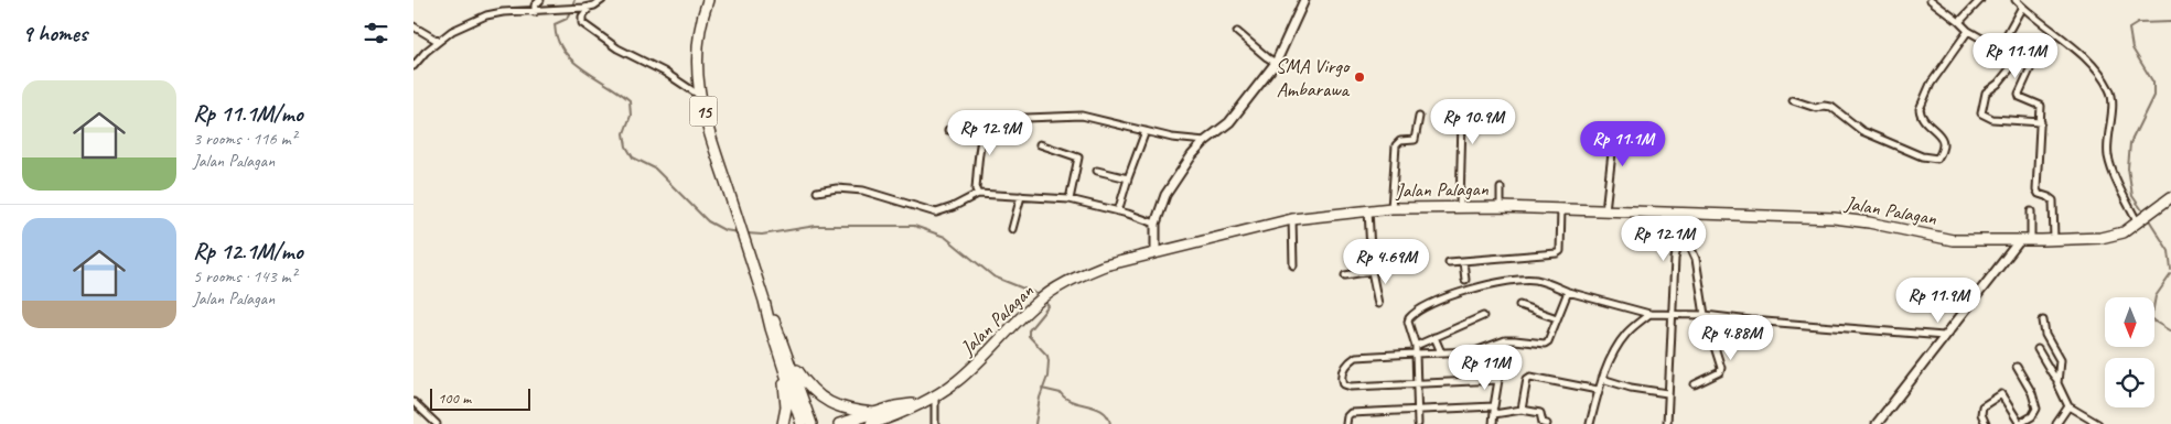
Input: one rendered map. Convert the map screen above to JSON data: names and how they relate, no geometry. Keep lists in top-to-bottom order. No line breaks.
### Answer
{"streets":{"main road":["15","Jalan Palagan"]},"places":["SMA Virgo Ambarawa"],"scale_bar":"100 m","north":"bottom","page":{"heading":"9 homes","price":["Rp 11.1M","Rp 10.9M","Rp 12.9M","Rp 11.1M","Rp 12.1M","Rp 4.69M","Rp 11.9M","Rp 4.88M","Rp 11M"],"list":[{"name":"Rp 11.1M/mo","note":"3 rooms · 116 m² · Jalan Palagan"},{"name":"Rp 12.1M/mo","note":"5 rooms · 143 m² · Jalan Palagan"}],"scale":"100 m"}}
